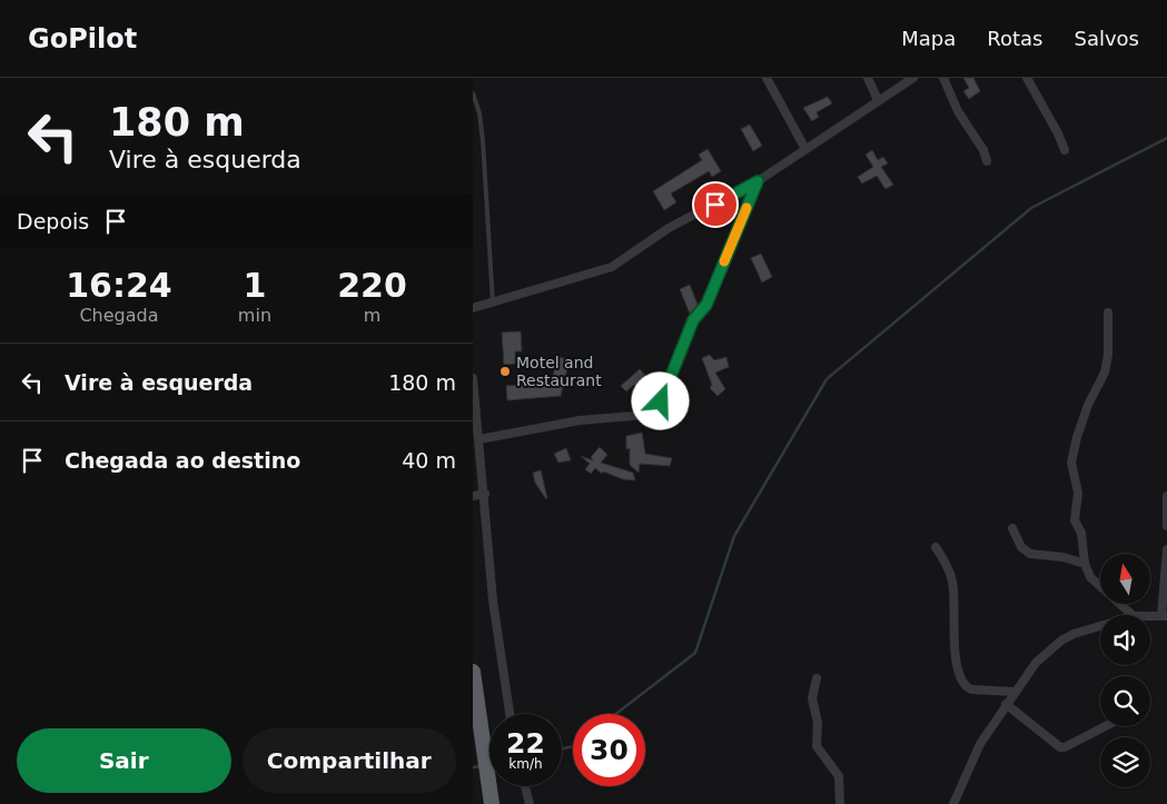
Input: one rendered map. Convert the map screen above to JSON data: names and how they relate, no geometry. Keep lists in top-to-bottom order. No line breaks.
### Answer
{"places":["Motel and Restaurant"],"north":"top","page":{"header":"GoPilot","nav":["Mapa","Rotas","Salvos"],"turn":["180 m","Vire à esquerda"],"then":"Depois","eta":["16:24","Chegada","1","min","220","m"],"list":[{"name":"Vire à esquerda","value":"180 m"},{"name":"Chegada ao destino","value":"40 m"}],"speed":"22 km/h","limit":"30","buttons":["Sair","Compartilhar"]}}
